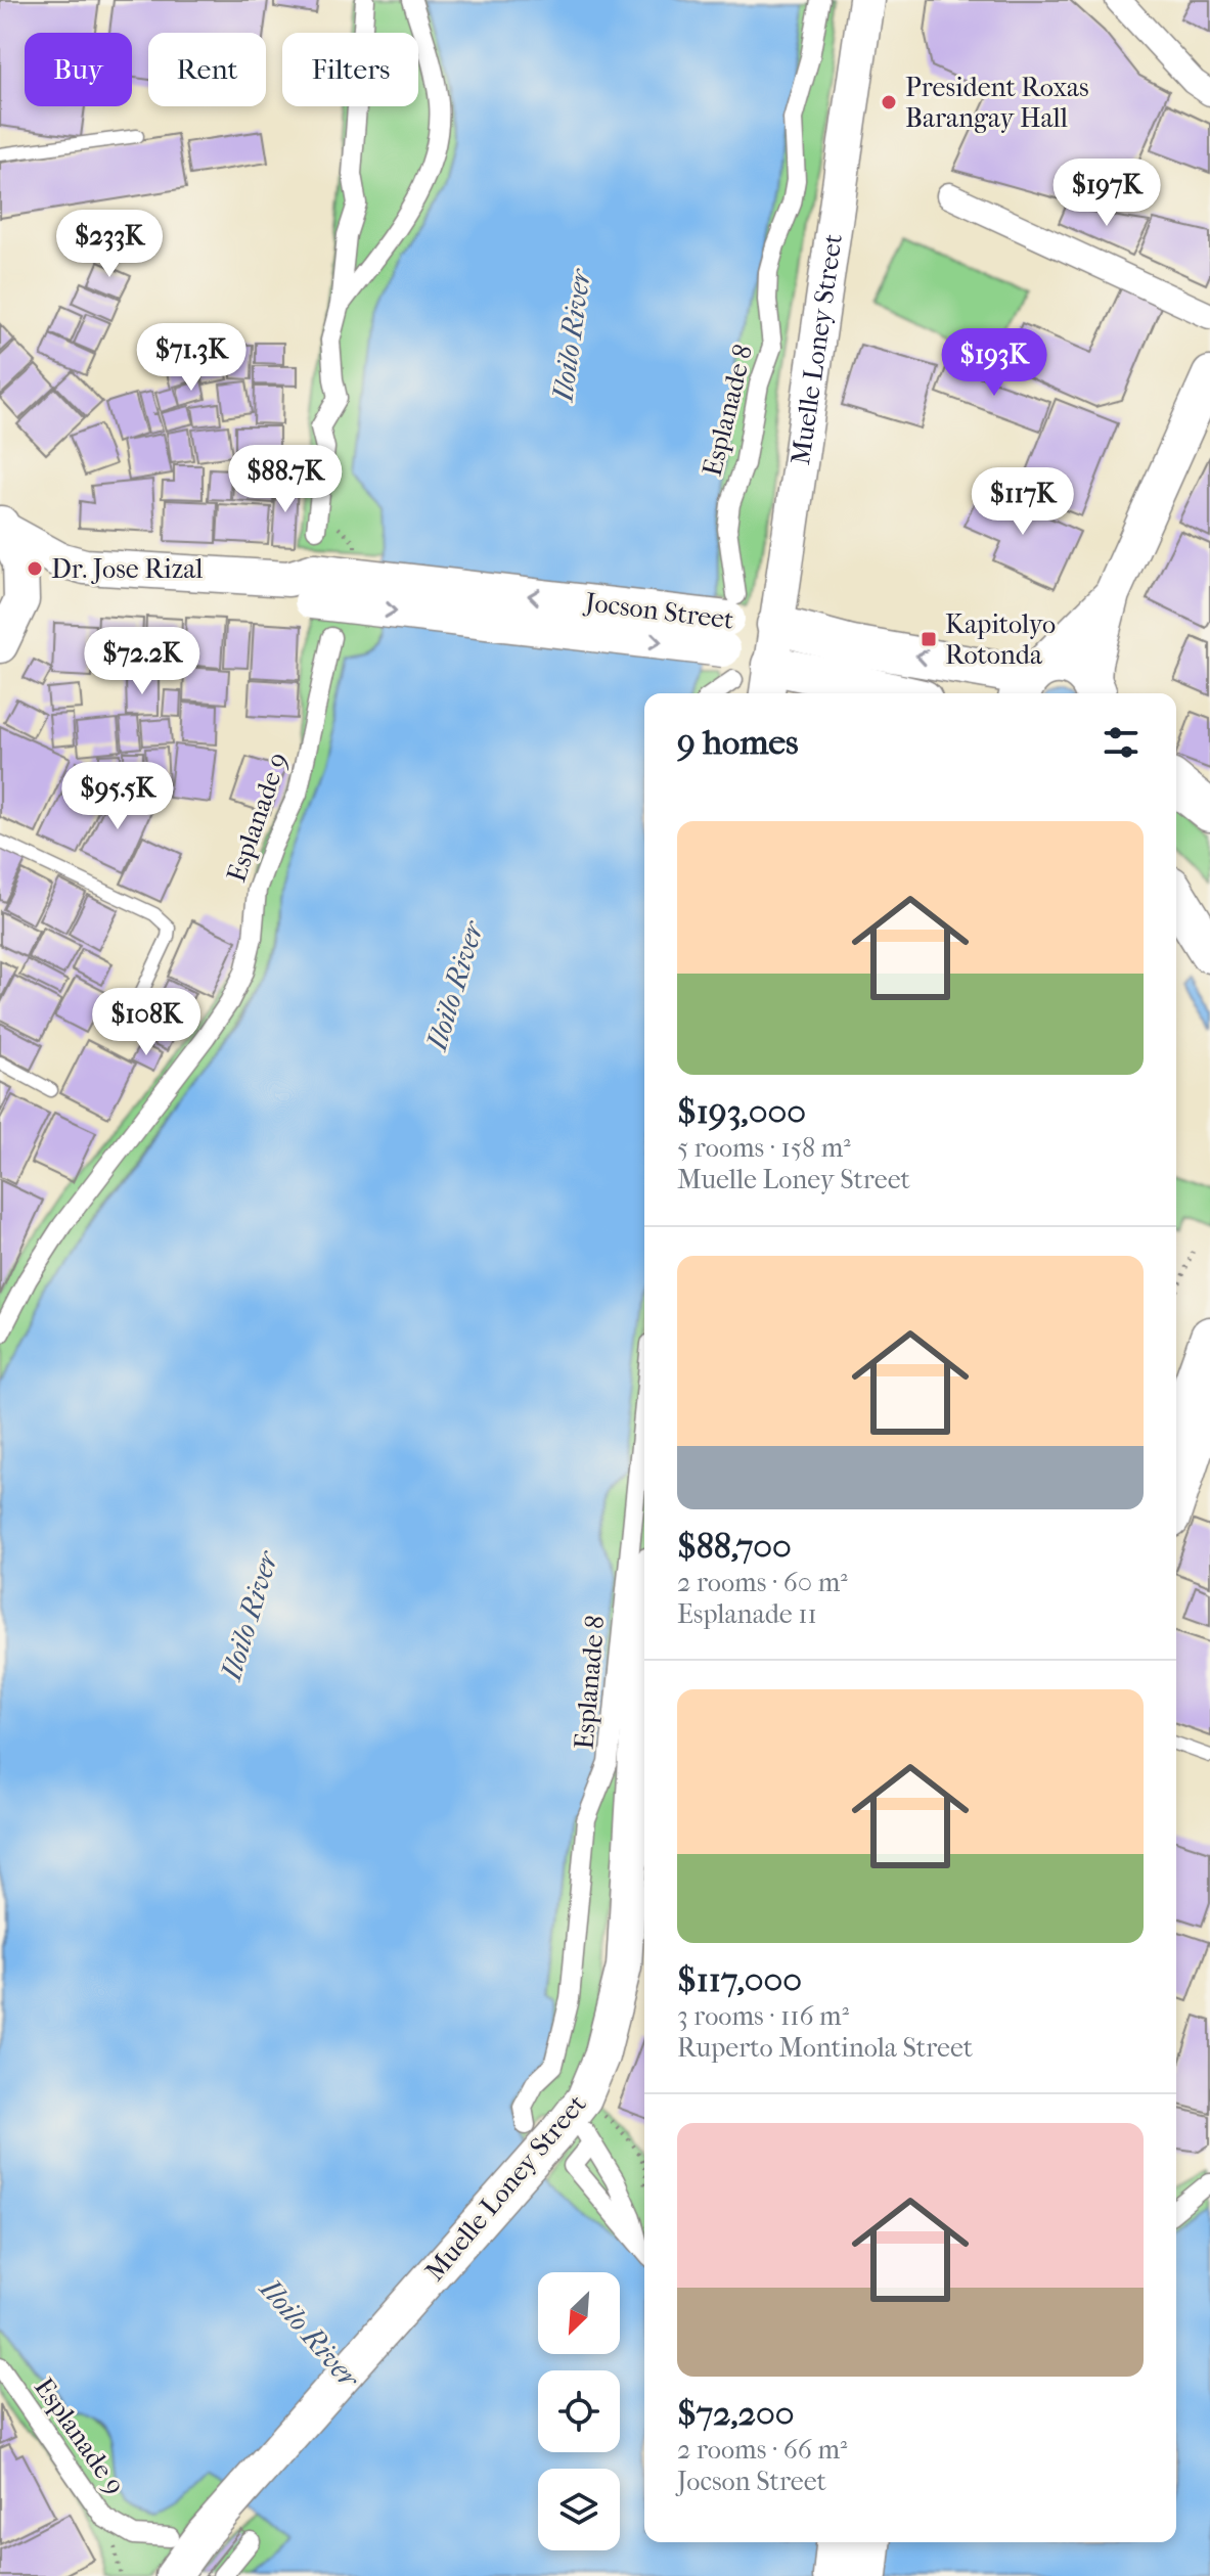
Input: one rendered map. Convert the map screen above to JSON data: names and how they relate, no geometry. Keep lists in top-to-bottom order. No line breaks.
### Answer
{"streets":{"main road":["Muelle Loney Street","Jocson Street"],"street":["Esplanade 8","Esplanade 9"]},"crossings":[["Muelle Loney Street","Esplanade 8"],["Muelle Loney Street","Jocson Street"],["Muelle Loney Street","Esplanade 9"],["Esplanade 8","Jocson Street"]],"water":["Iloilo River"],"places":{"other":["President Roxas Barangay Hall","Dr. Jose Rizal"],"transit":["Kapitolyo Rotonda"]},"north":"bottom left","page":{"chip":["Buy","Rent","Filters"],"price":["$197K","$233K","$71.3K","$193K","$88.7K","$117K","$72.2K","$95.5K","$108K"],"heading":"9 homes","list":[{"name":"$193,000","note":"5 rooms · 158 m² · Muelle Loney Street"},{"name":"$88,700","note":"2 rooms · 60 m² · Esplanade 11"},{"name":"$117,000","note":"3 rooms · 116 m² · Ruperto Montinola Street"},{"name":"$72,200","note":"2 rooms · 66 m² · Jocson Street"}]}}
